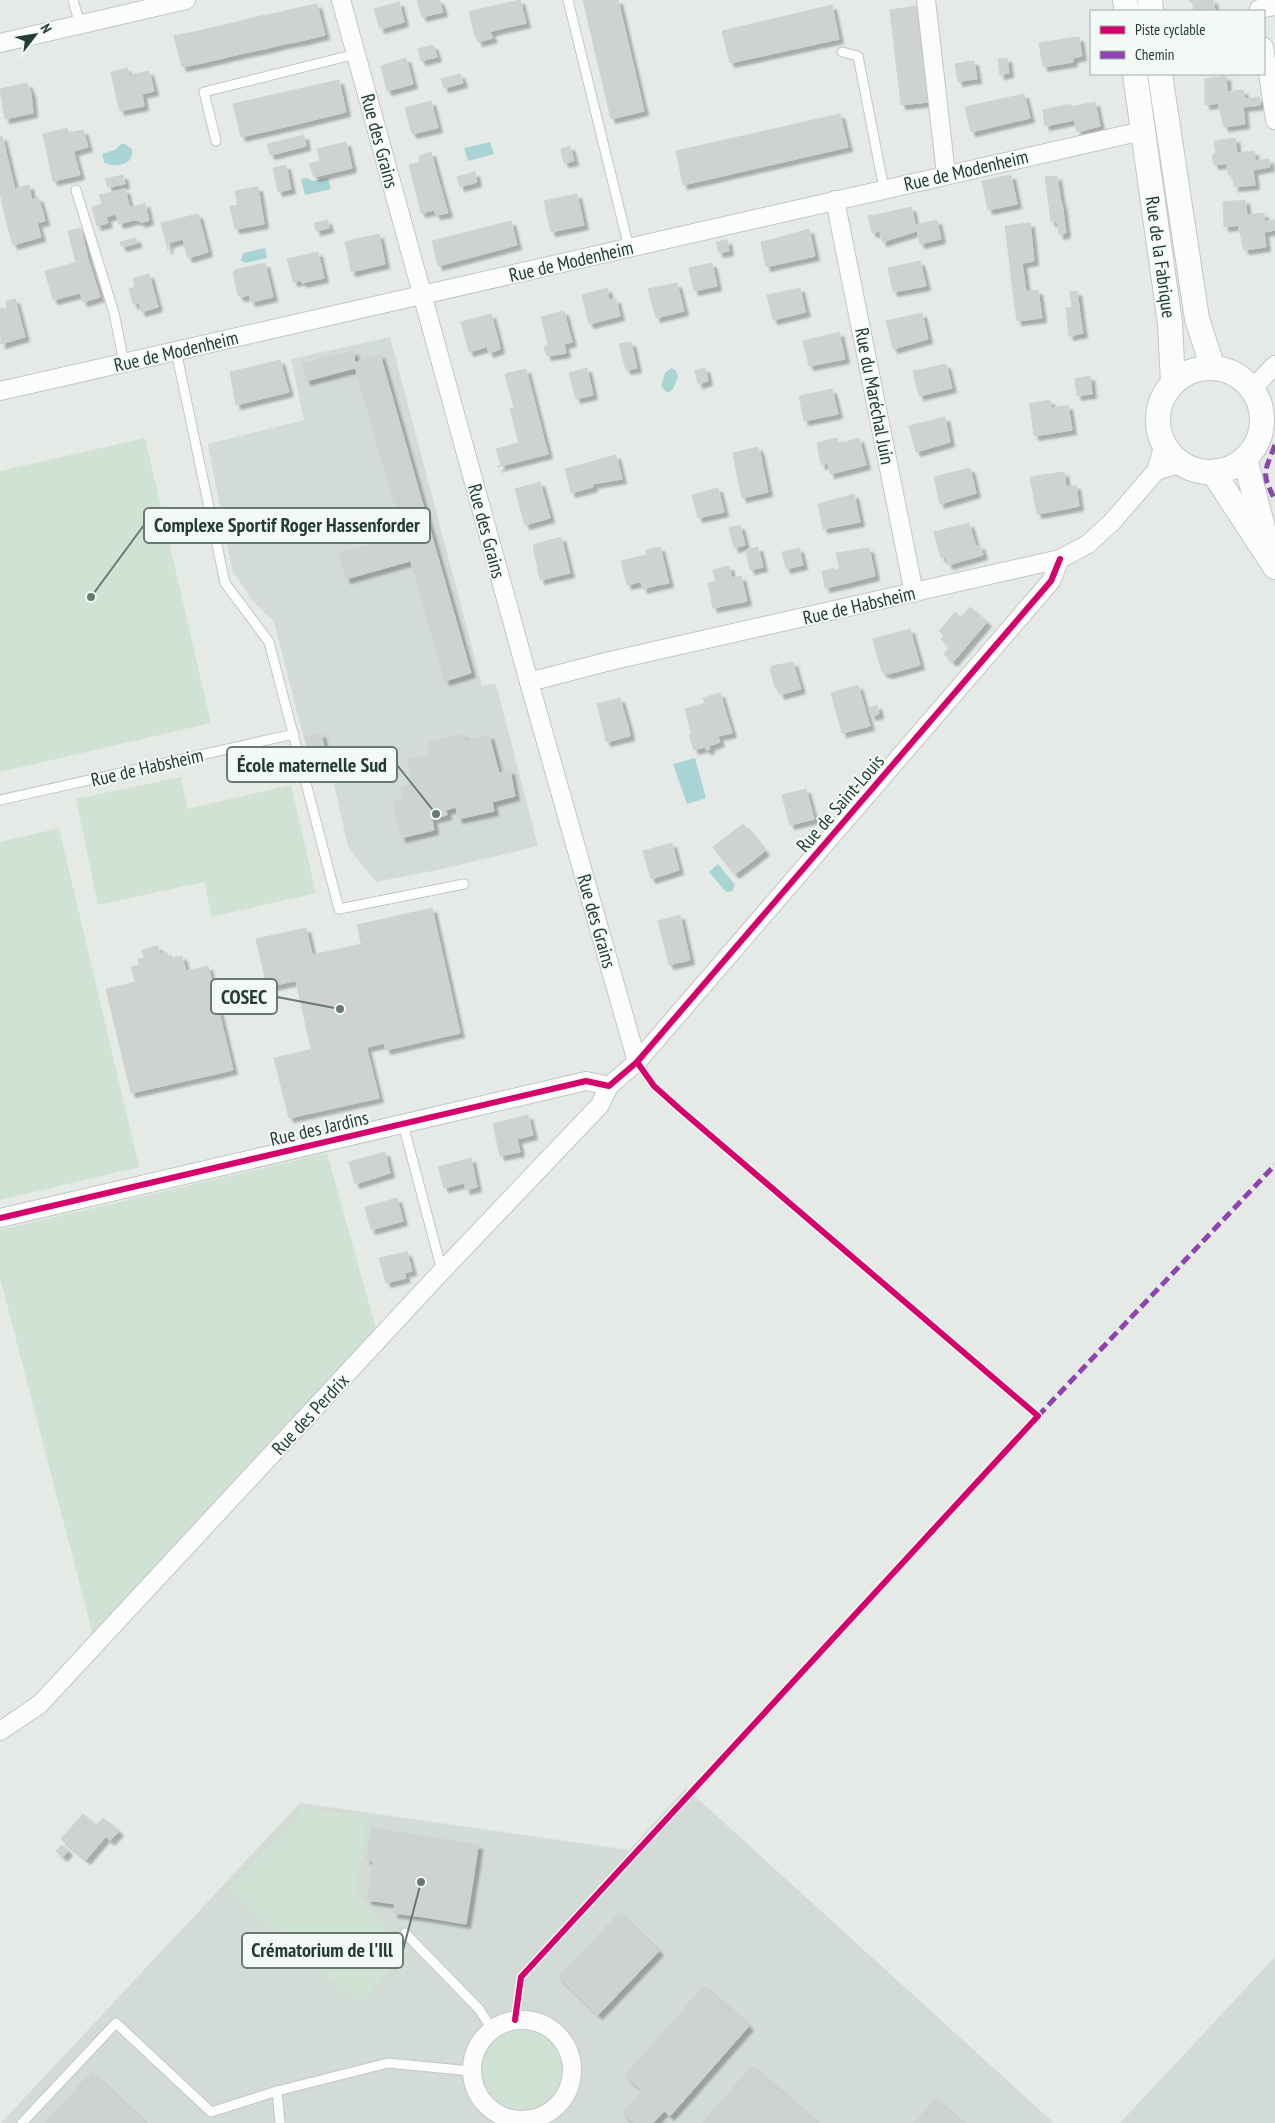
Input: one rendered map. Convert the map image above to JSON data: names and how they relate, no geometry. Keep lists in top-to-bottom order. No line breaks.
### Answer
{"streets":{"main road":["Rue de la Fabrique"],"street":["Rue des Grains","Rue de Modenheim","Rue du Maréchal Juin","Rue de Habsheim","Rue de Saint-Louis","Rue des Jardins","Rue des Perdrix"]},"crossings":[["Rue des Grains","Rue de Modenheim"],["Rue des Grains","Rue de Habsheim"],["Rue des Grains","Rue de Saint-Louis"],["Rue de Modenheim","Rue de la Fabrique"],["Rue de Modenheim","Rue du Maréchal Juin"],["Rue de la Fabrique","Rue de Habsheim"],["Rue du Maréchal Juin","Rue de Habsheim"],["Rue de Habsheim","Rue de Saint-Louis"],["Rue des Jardins","Rue des Perdrix"]],"places":["Complexe Sportif Roger Hassenforder","École maternelle Sud","COSEC","Crématorium de l'Ill"],"legend":["Piste cyclable","Chemin"],"north":"top right"}
